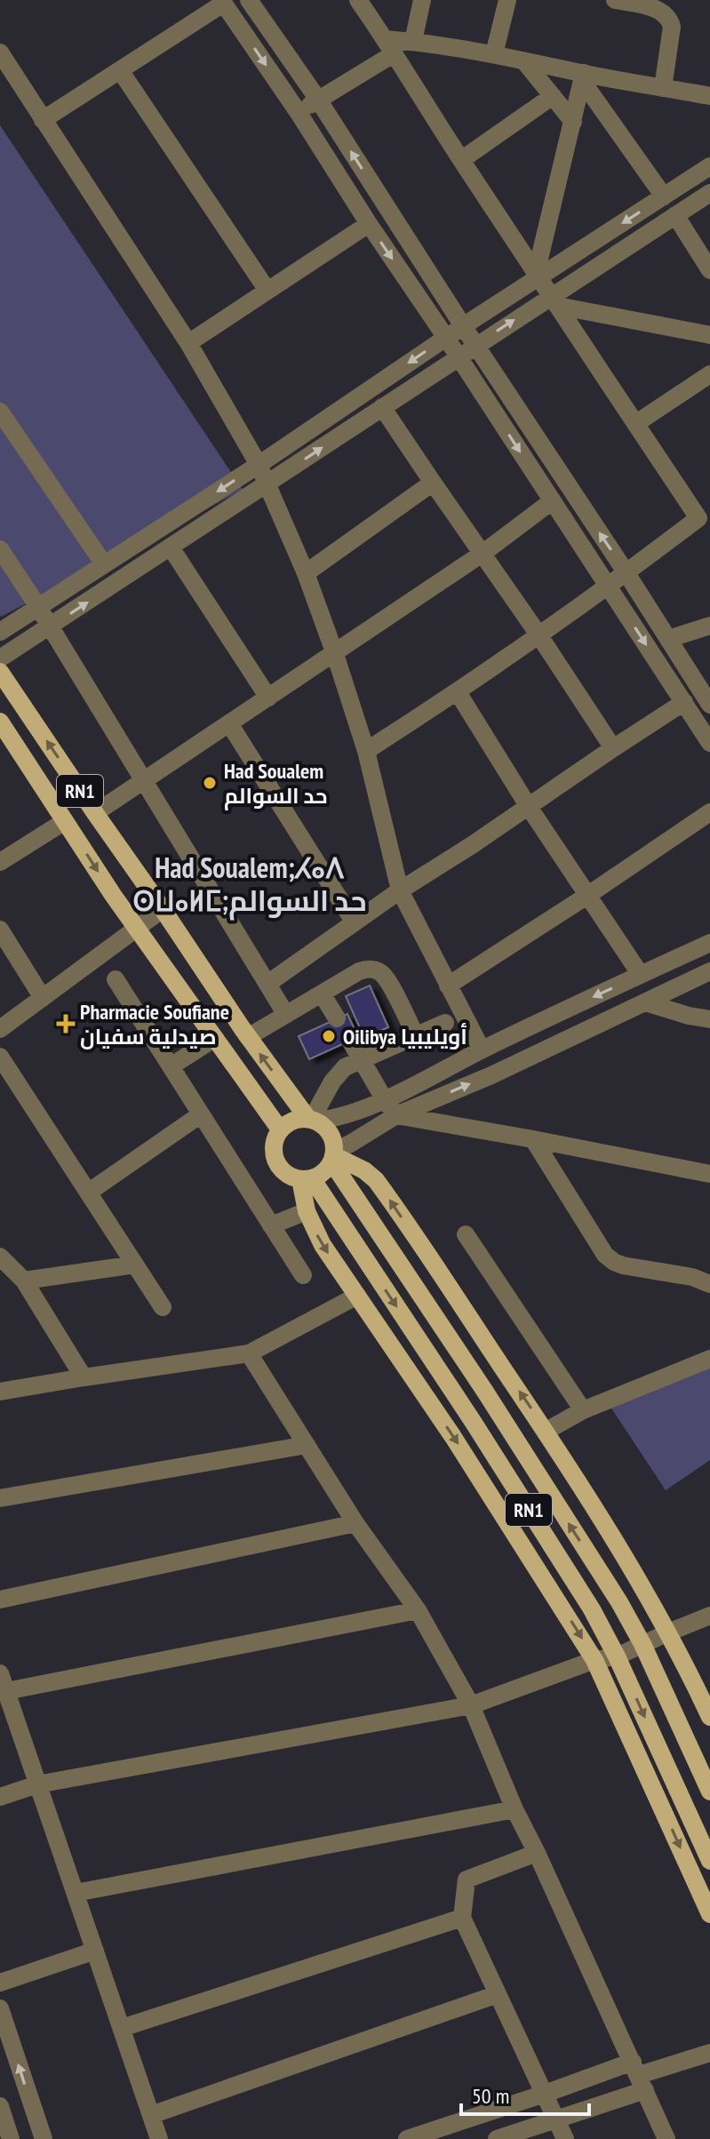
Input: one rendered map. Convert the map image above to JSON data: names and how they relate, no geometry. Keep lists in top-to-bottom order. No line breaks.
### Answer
{"streets":{"main road":["RN1"]},"districts":["Had Soualem;ⵃⴰⴷ ⵙⵡⴰⵍⵎ;حد السوالم"],"places":{"other":["Had Soualem حد السوالم","Oilibya أويليبيا"],"health":["Pharmacie Soufiane صيدلية سفيان"]},"scale_bar":"50 m"}
